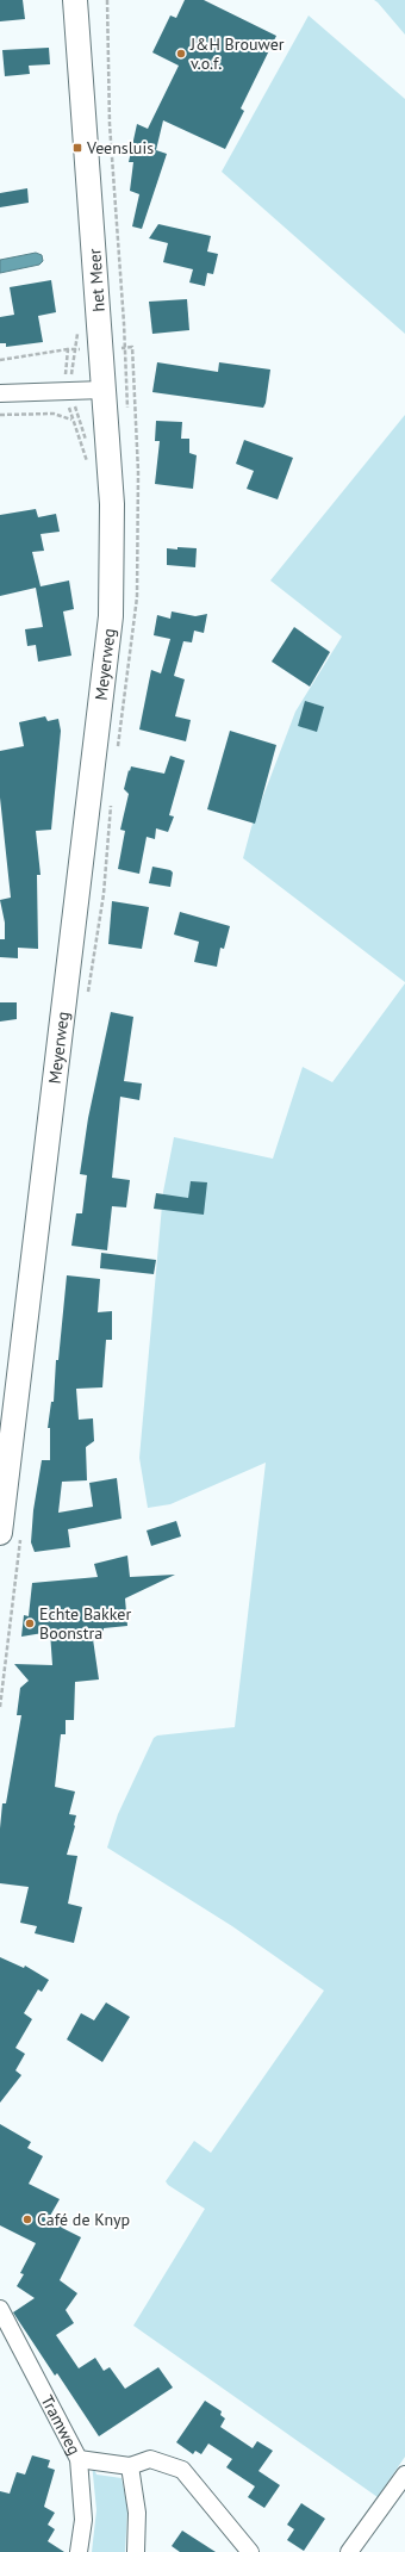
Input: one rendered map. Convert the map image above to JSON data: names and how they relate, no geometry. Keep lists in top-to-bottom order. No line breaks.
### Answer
{"streets":{"main road":["het Meer","Meyerweg"],"street":["Tramweg"]},"crossings":[["het Meer","Meyerweg"]],"places":{"other":["J&H Brouwer v.o.f.","Echte Bakker Boonstra","Café de Knyp"],"transit":["Veensluis"]}}
